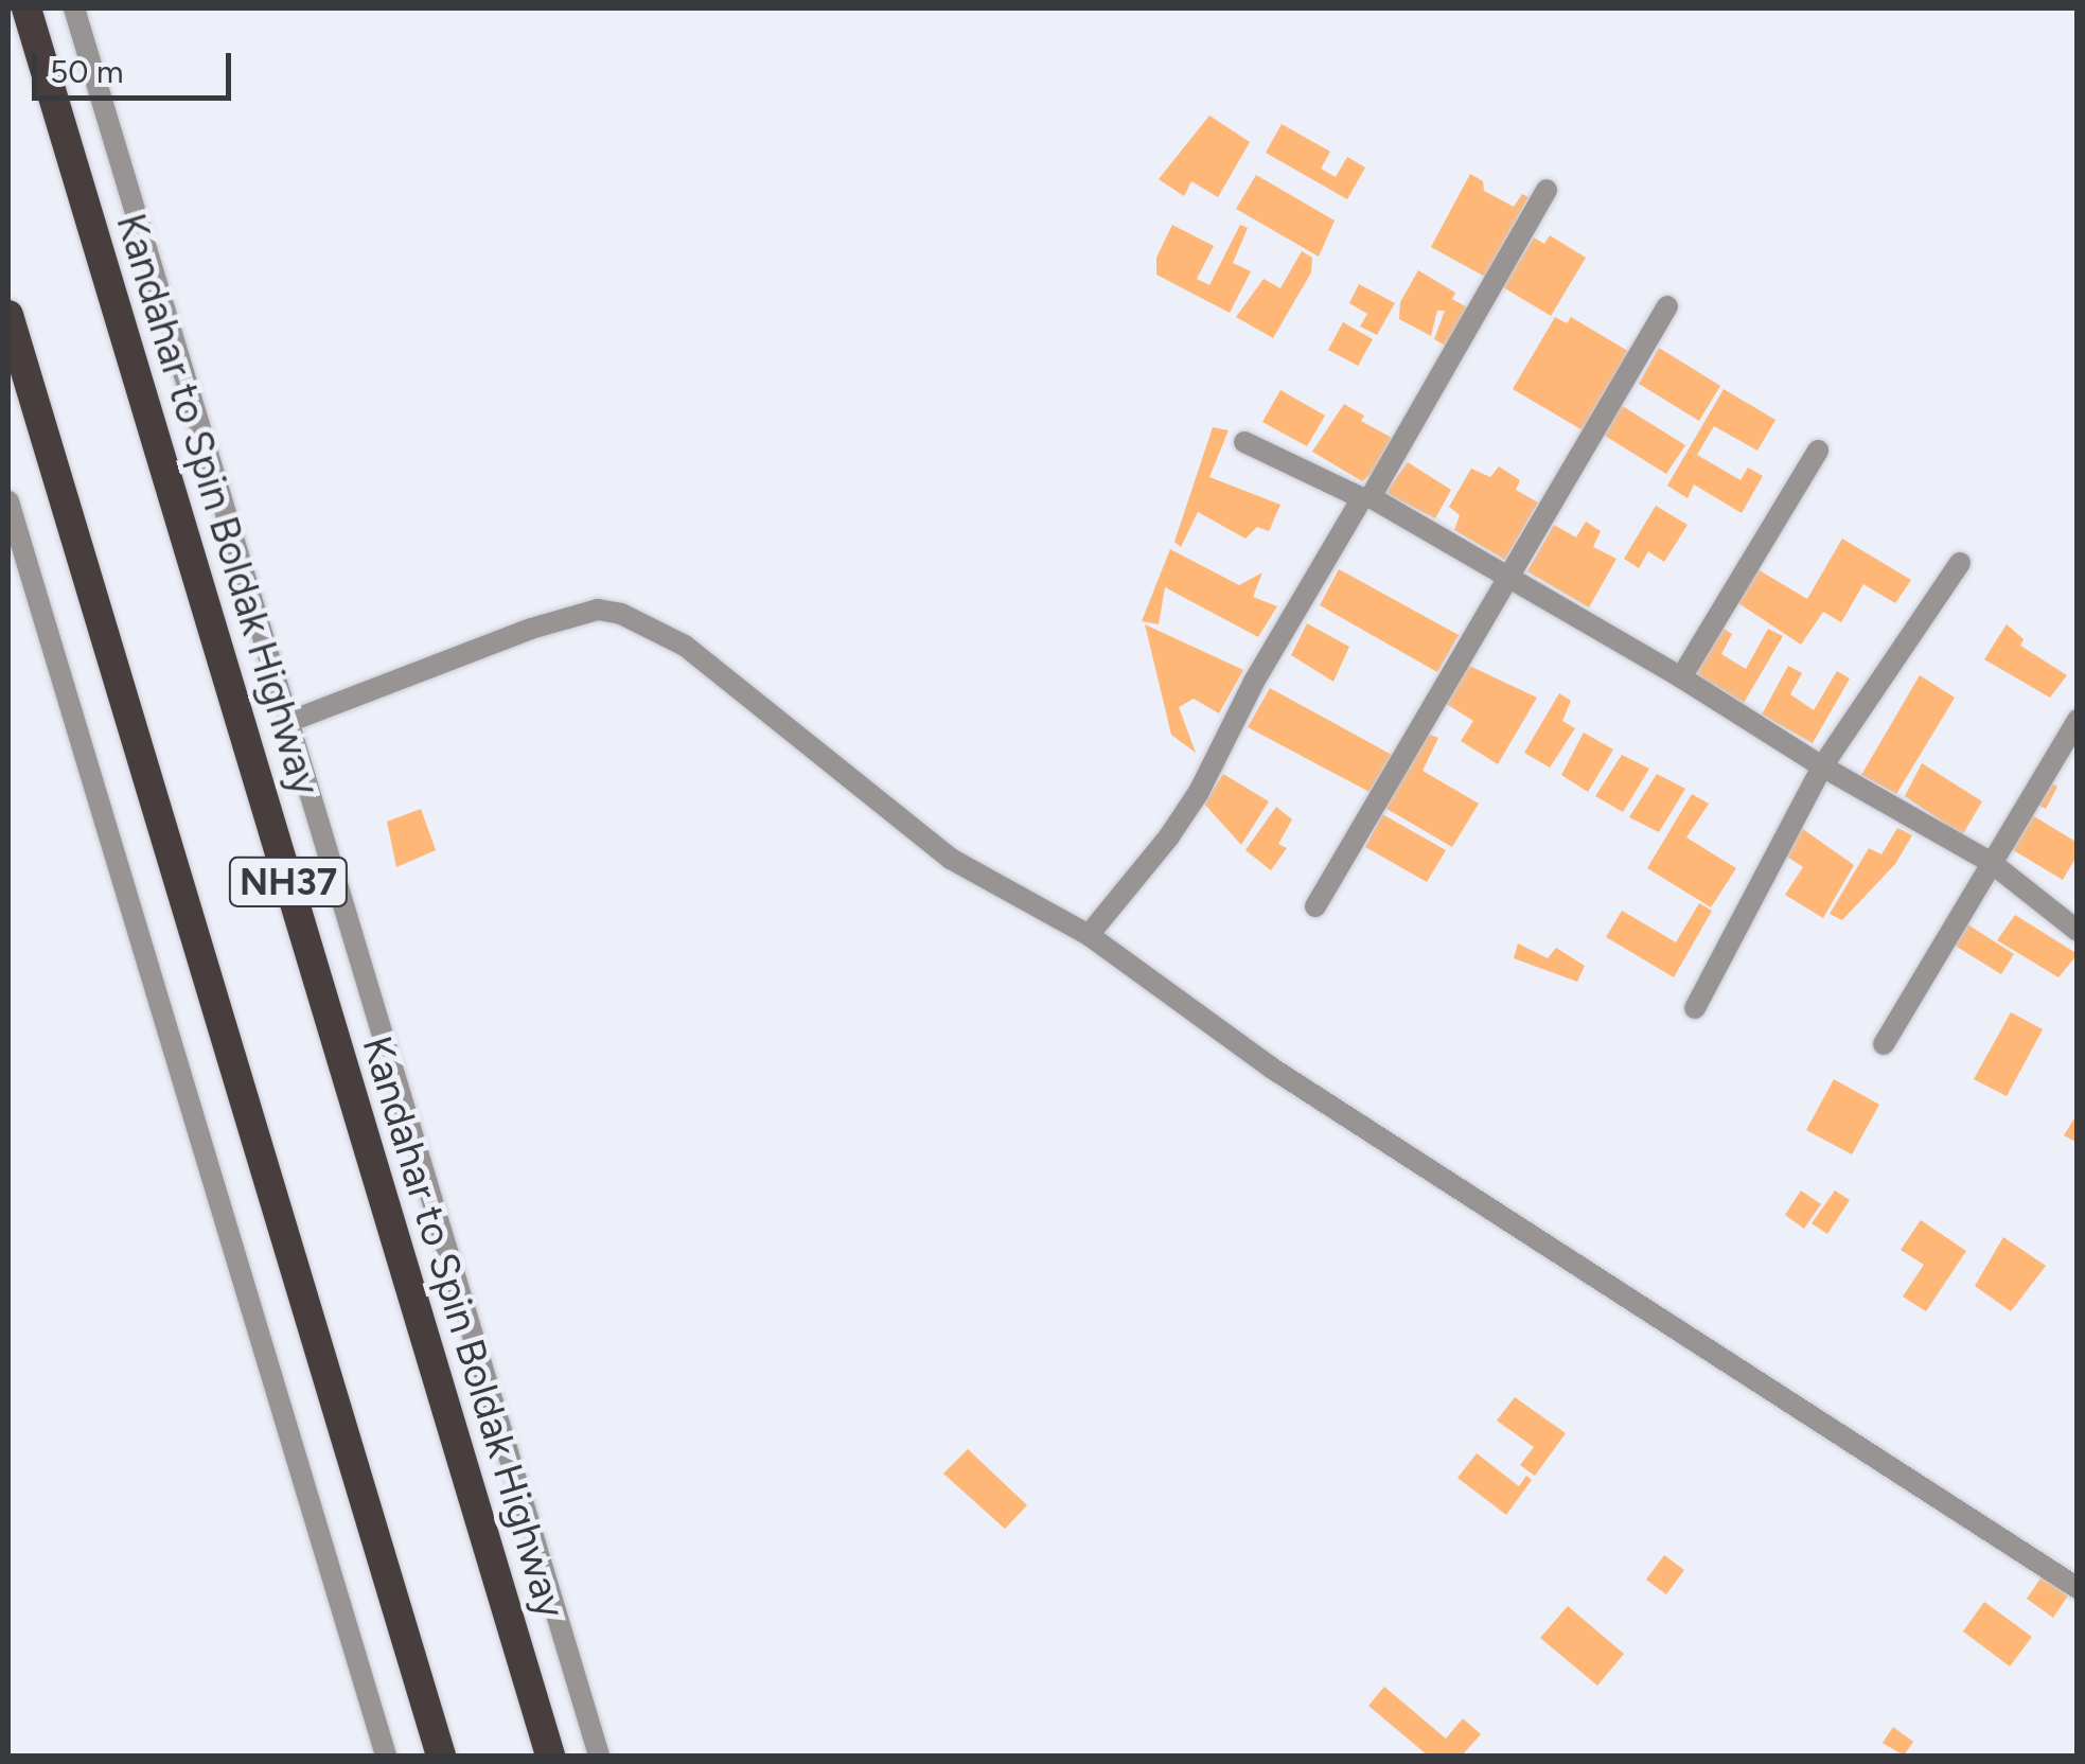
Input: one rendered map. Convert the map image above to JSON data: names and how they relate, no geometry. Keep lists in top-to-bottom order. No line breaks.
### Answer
{"streets":{"highway":["Kandahar to Spin Boldak Highway","NH37"]},"scale_bar":"50 m"}
